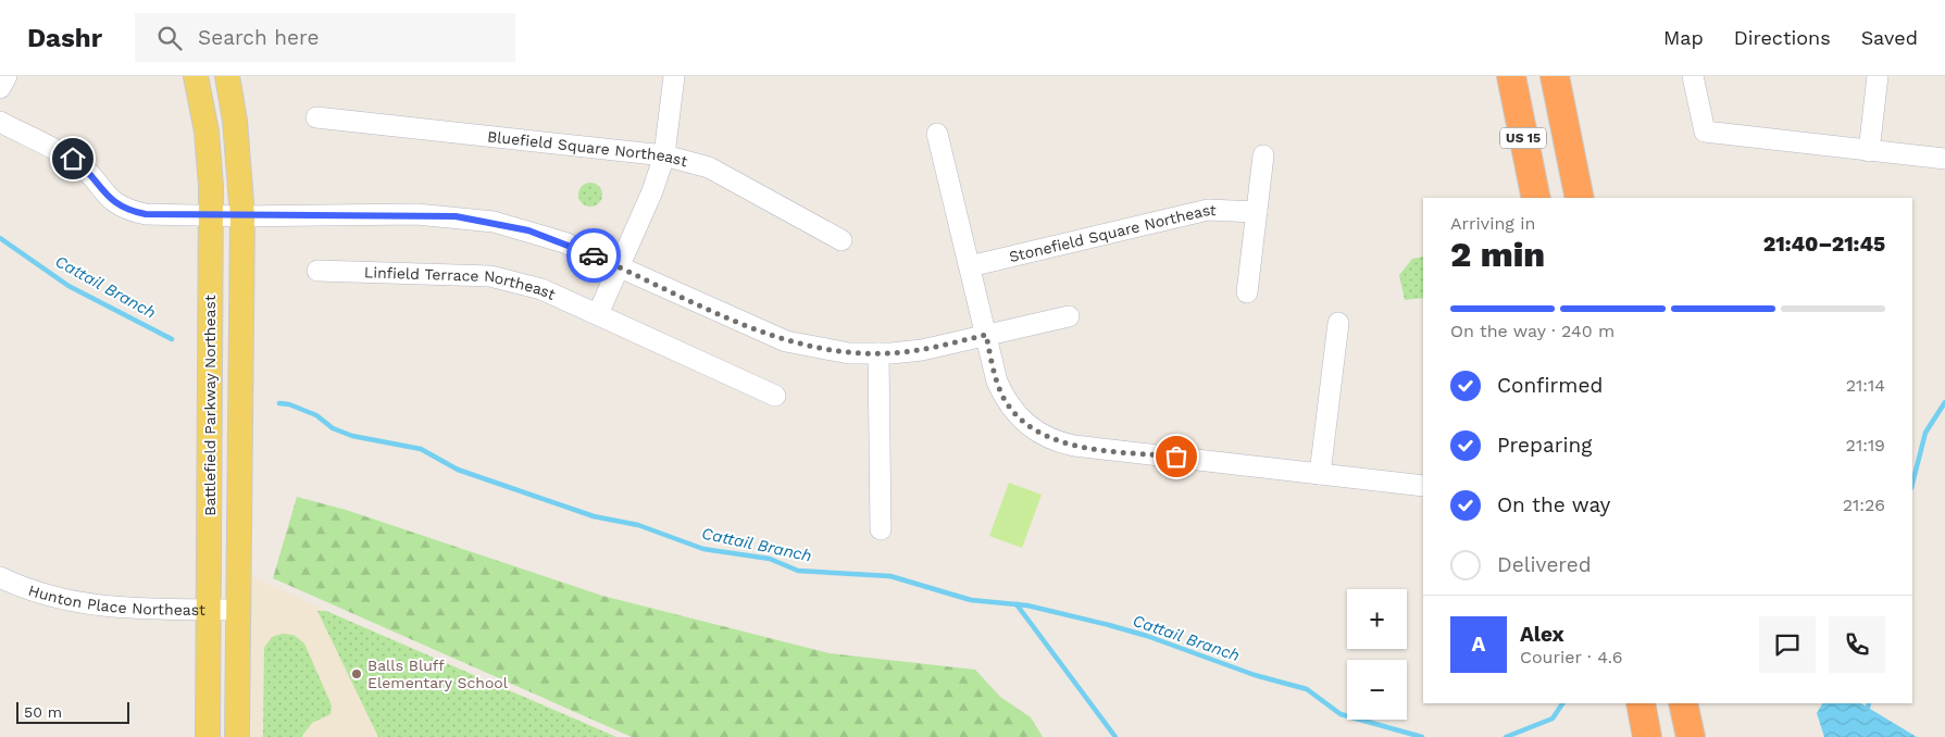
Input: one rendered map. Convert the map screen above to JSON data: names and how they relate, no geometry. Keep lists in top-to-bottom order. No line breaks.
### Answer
{"streets":{"highway":["US 15"],"main road":["Battlefield Parkway Northeast"],"street":["Bluefield Square Northeast","Stonefield Square Northeast","Linfield Terrace Northeast","Hunton Place Northeast"]},"crossings":[["Battlefield Parkway Northeast","Hunton Place Northeast"]],"water":["Cattail Branch"],"places":["Balls Bluff Elementary School"],"scale_bar":"50 m","page":{"header":"Dashr","search":"Search here","nav":["Map","Directions","Saved"],"heading":["2 min","Arriving in","21:40–21:45"],"panel":["Alex","Courier · 4.6"],"bar":"On the way · 240 m","list":[["Confirmed","21:14"],["Preparing","21:19"],["On the way","21:26"],"Delivered"],"map_buttons":["+","−"],"round":"A","scale":"50 m"}}
